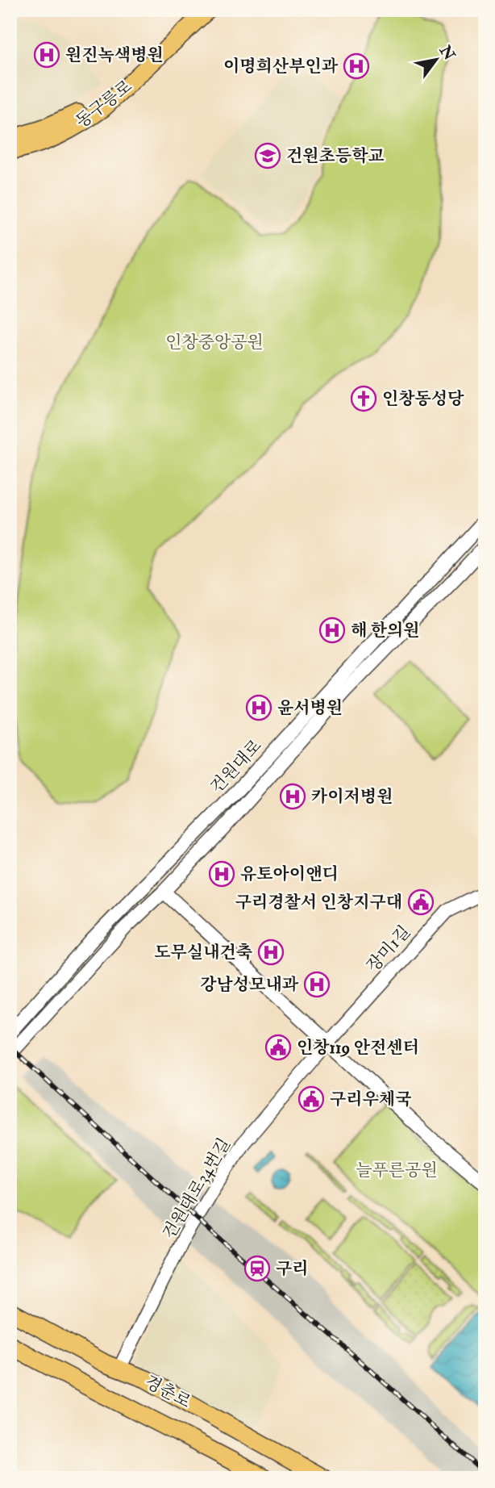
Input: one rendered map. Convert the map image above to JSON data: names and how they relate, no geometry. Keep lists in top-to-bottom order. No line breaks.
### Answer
{"streets":{"main road":["동구릉로","경춘로"],"street":["건원대로","장미1길","건원대로34번길"]},"crossings":[["장미1길","건원대로34번길"],["건원대로34번길","경춘로"]],"parks":["인창중앙공원","늘푸른공원"],"places":{"hospital":["원진녹색병원","이명희산부인과","해 한의원","윤서병원","카이저병원","유토아이앤디","도무실내건축","강남성모내과"],"school or university":["건원초등학교"],"church":["인창동성당"],"public building":["구리경찰서 인창지구대","인창119 안전센터","구리우체국"],"station":["구리"]},"north":"top right"}
